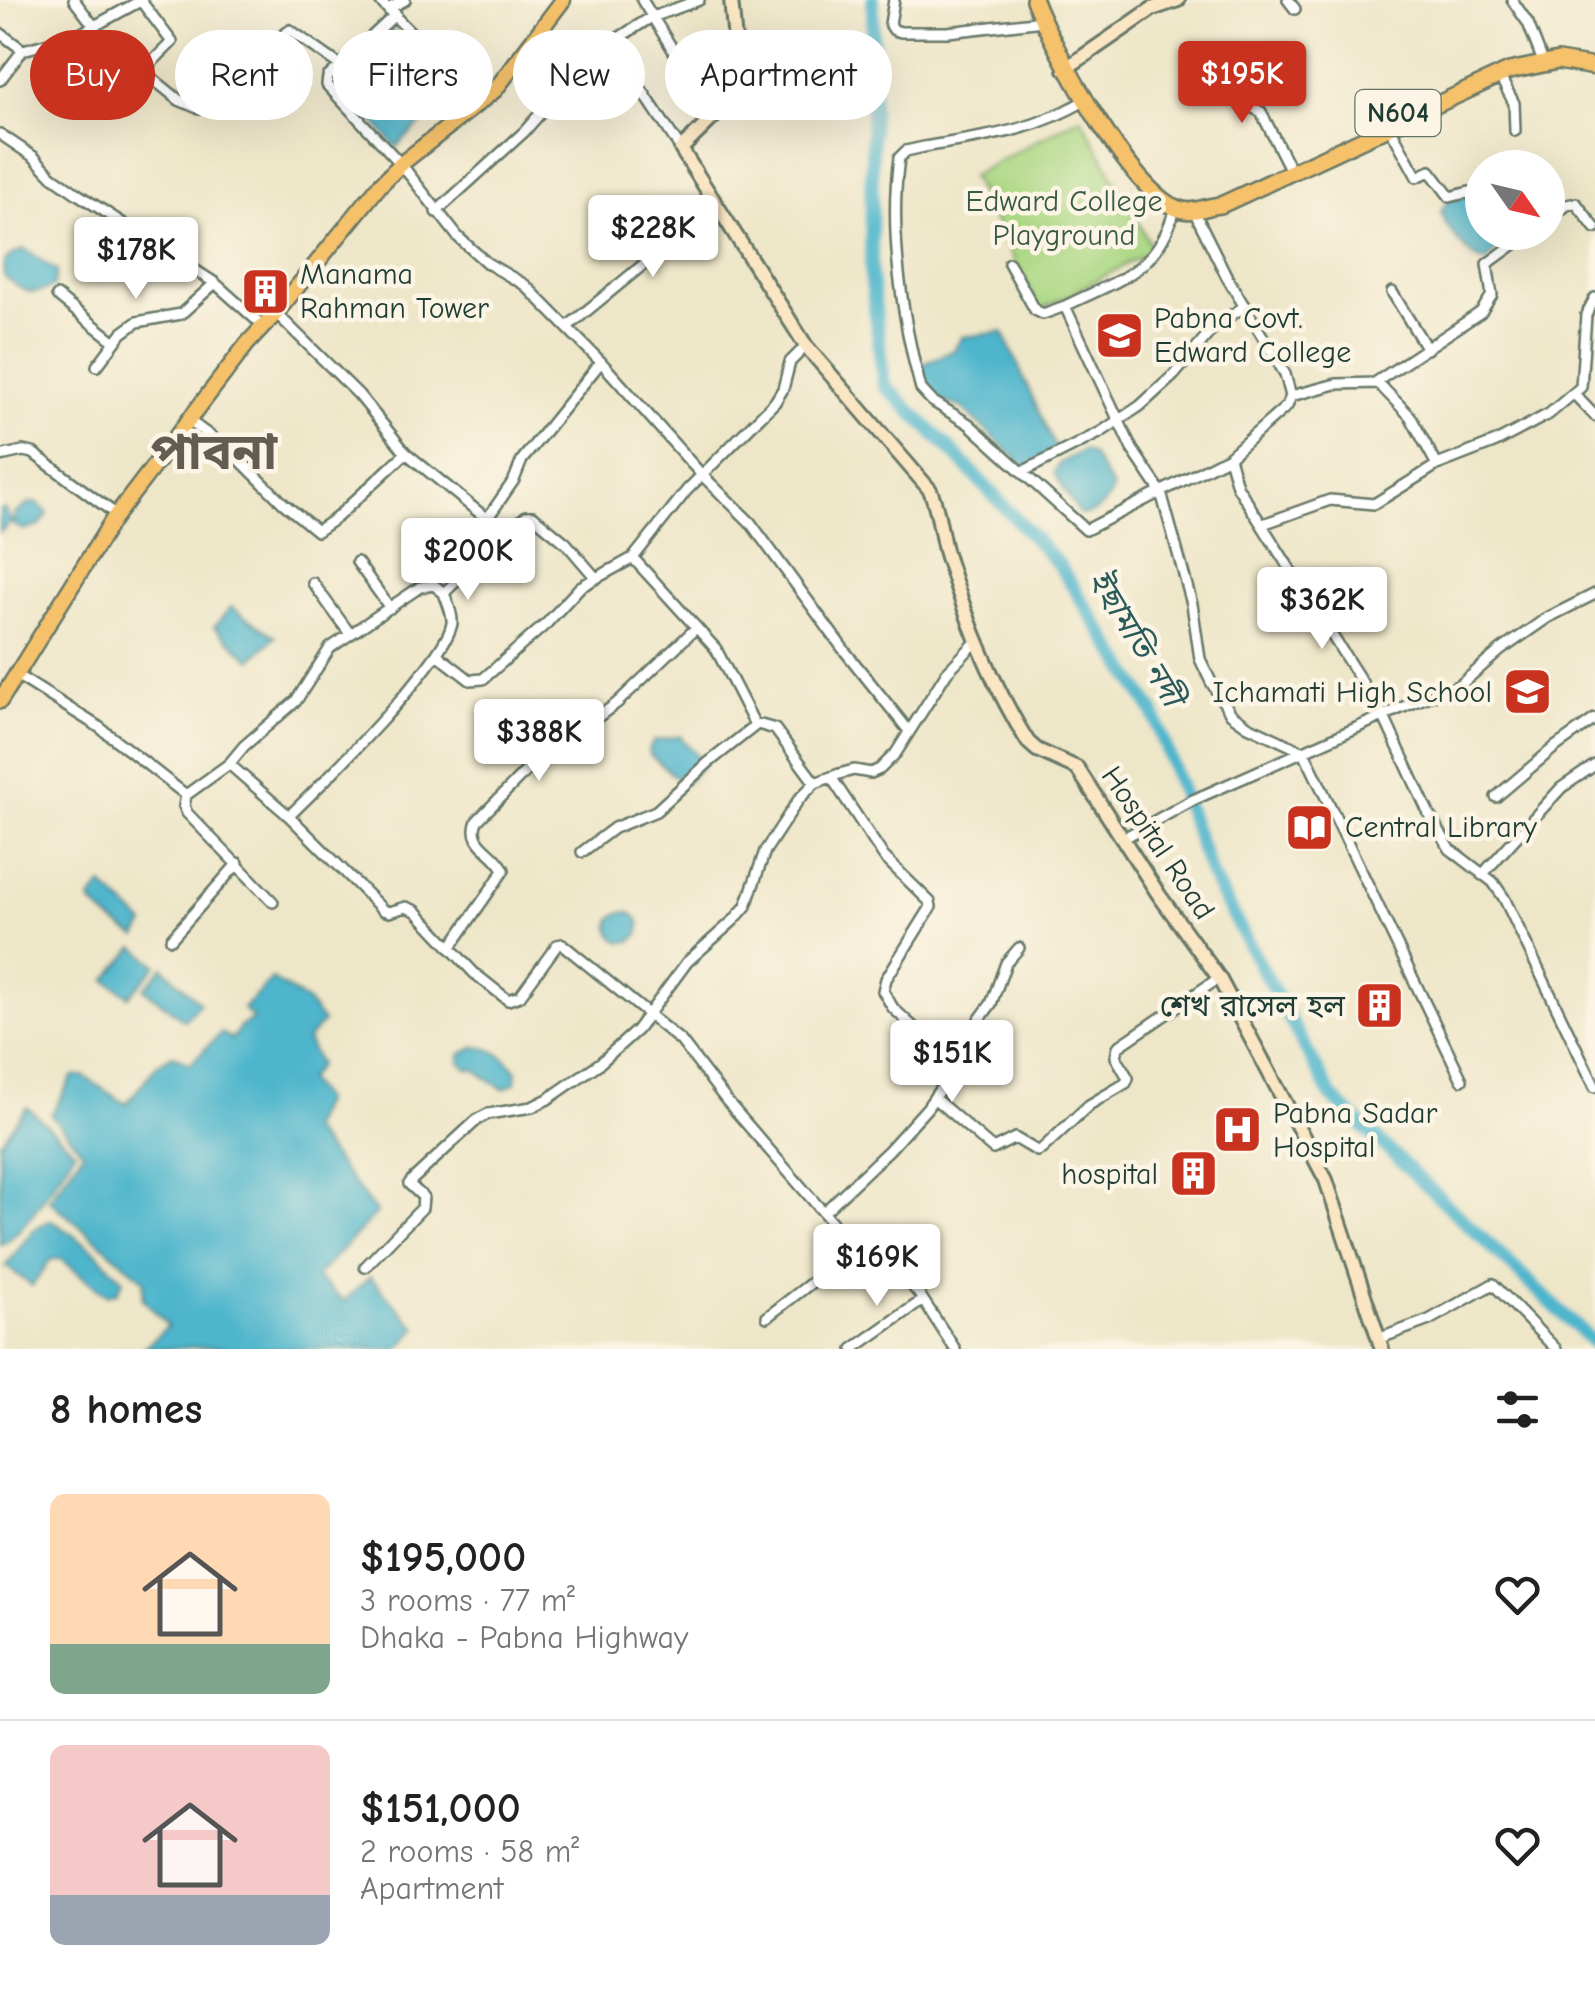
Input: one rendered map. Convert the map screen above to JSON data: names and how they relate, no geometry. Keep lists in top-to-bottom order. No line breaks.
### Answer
{"streets":{"highway":["N604"],"main road":["Hospital Road"]},"districts":["পাবনা"],"water":["ইছামতি নদী"],"parks":["Edward College Playground"],"places":{"building":["Manama Rahman Tower","শেখ রাসেল হল","hospital"],"school or university":["Pabna Covt. Edward College","Ichamati High School"],"library":["Central Library"],"hospital":["Pabna Sadar Hospital"]},"north":"bottom right","page":{"chip":["Buy","Rent","Filters","New","Apartment"],"price":["$195K","$228K","$178K","$200K","$362K","$388K","$151K","$169K"],"heading":"8 homes","list":[{"name":"$195,000","note":"3 rooms · 77 m² · Dhaka - Pabna Highway"},{"name":"$151,000","note":"2 rooms · 58 m² · Apartment"}]}}
